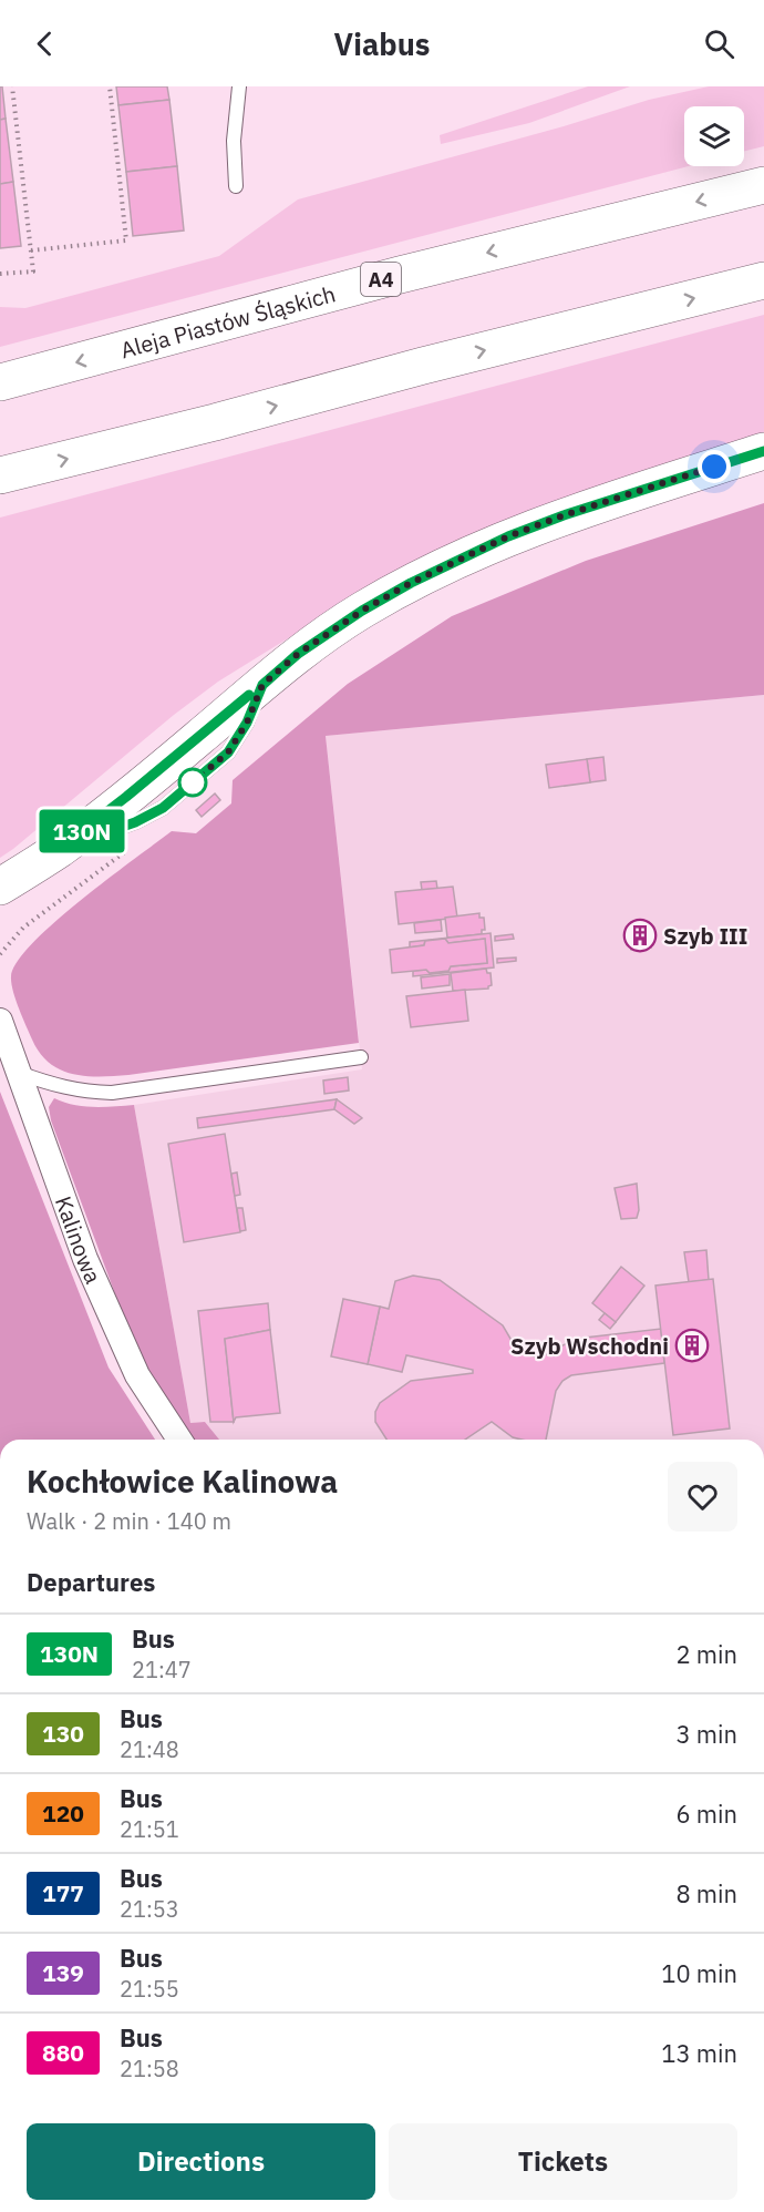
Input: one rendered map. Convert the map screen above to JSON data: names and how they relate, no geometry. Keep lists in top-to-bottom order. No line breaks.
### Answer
{"streets":{"main road":["A4","Aleja Piastów Śląskich"],"street":["Kalinowa"]},"places":{"building":["Szyb III","Szyb Wschodni"]},"lines":["bus line 130N"],"page":{"header":"Viabus","on_map":"130N","heading":[["Kochłowice Kalinowa","Walk · 2 min · 140 m"],"Departures"],"list":[{"mark":"130N","name":"Bus","note":"21:47","value":"2 min"},{"mark":"130","name":"Bus","note":"21:48","value":"3 min"},{"mark":"120","name":"Bus","note":"21:51","value":"6 min"},{"mark":"177","name":"Bus","note":"21:53","value":"8 min"},{"mark":"139","name":"Bus","note":"21:55","value":"10 min"},{"mark":"880","name":"Bus","note":"21:58","value":"13 min"}],"buttons":["Directions","Tickets"]}}
